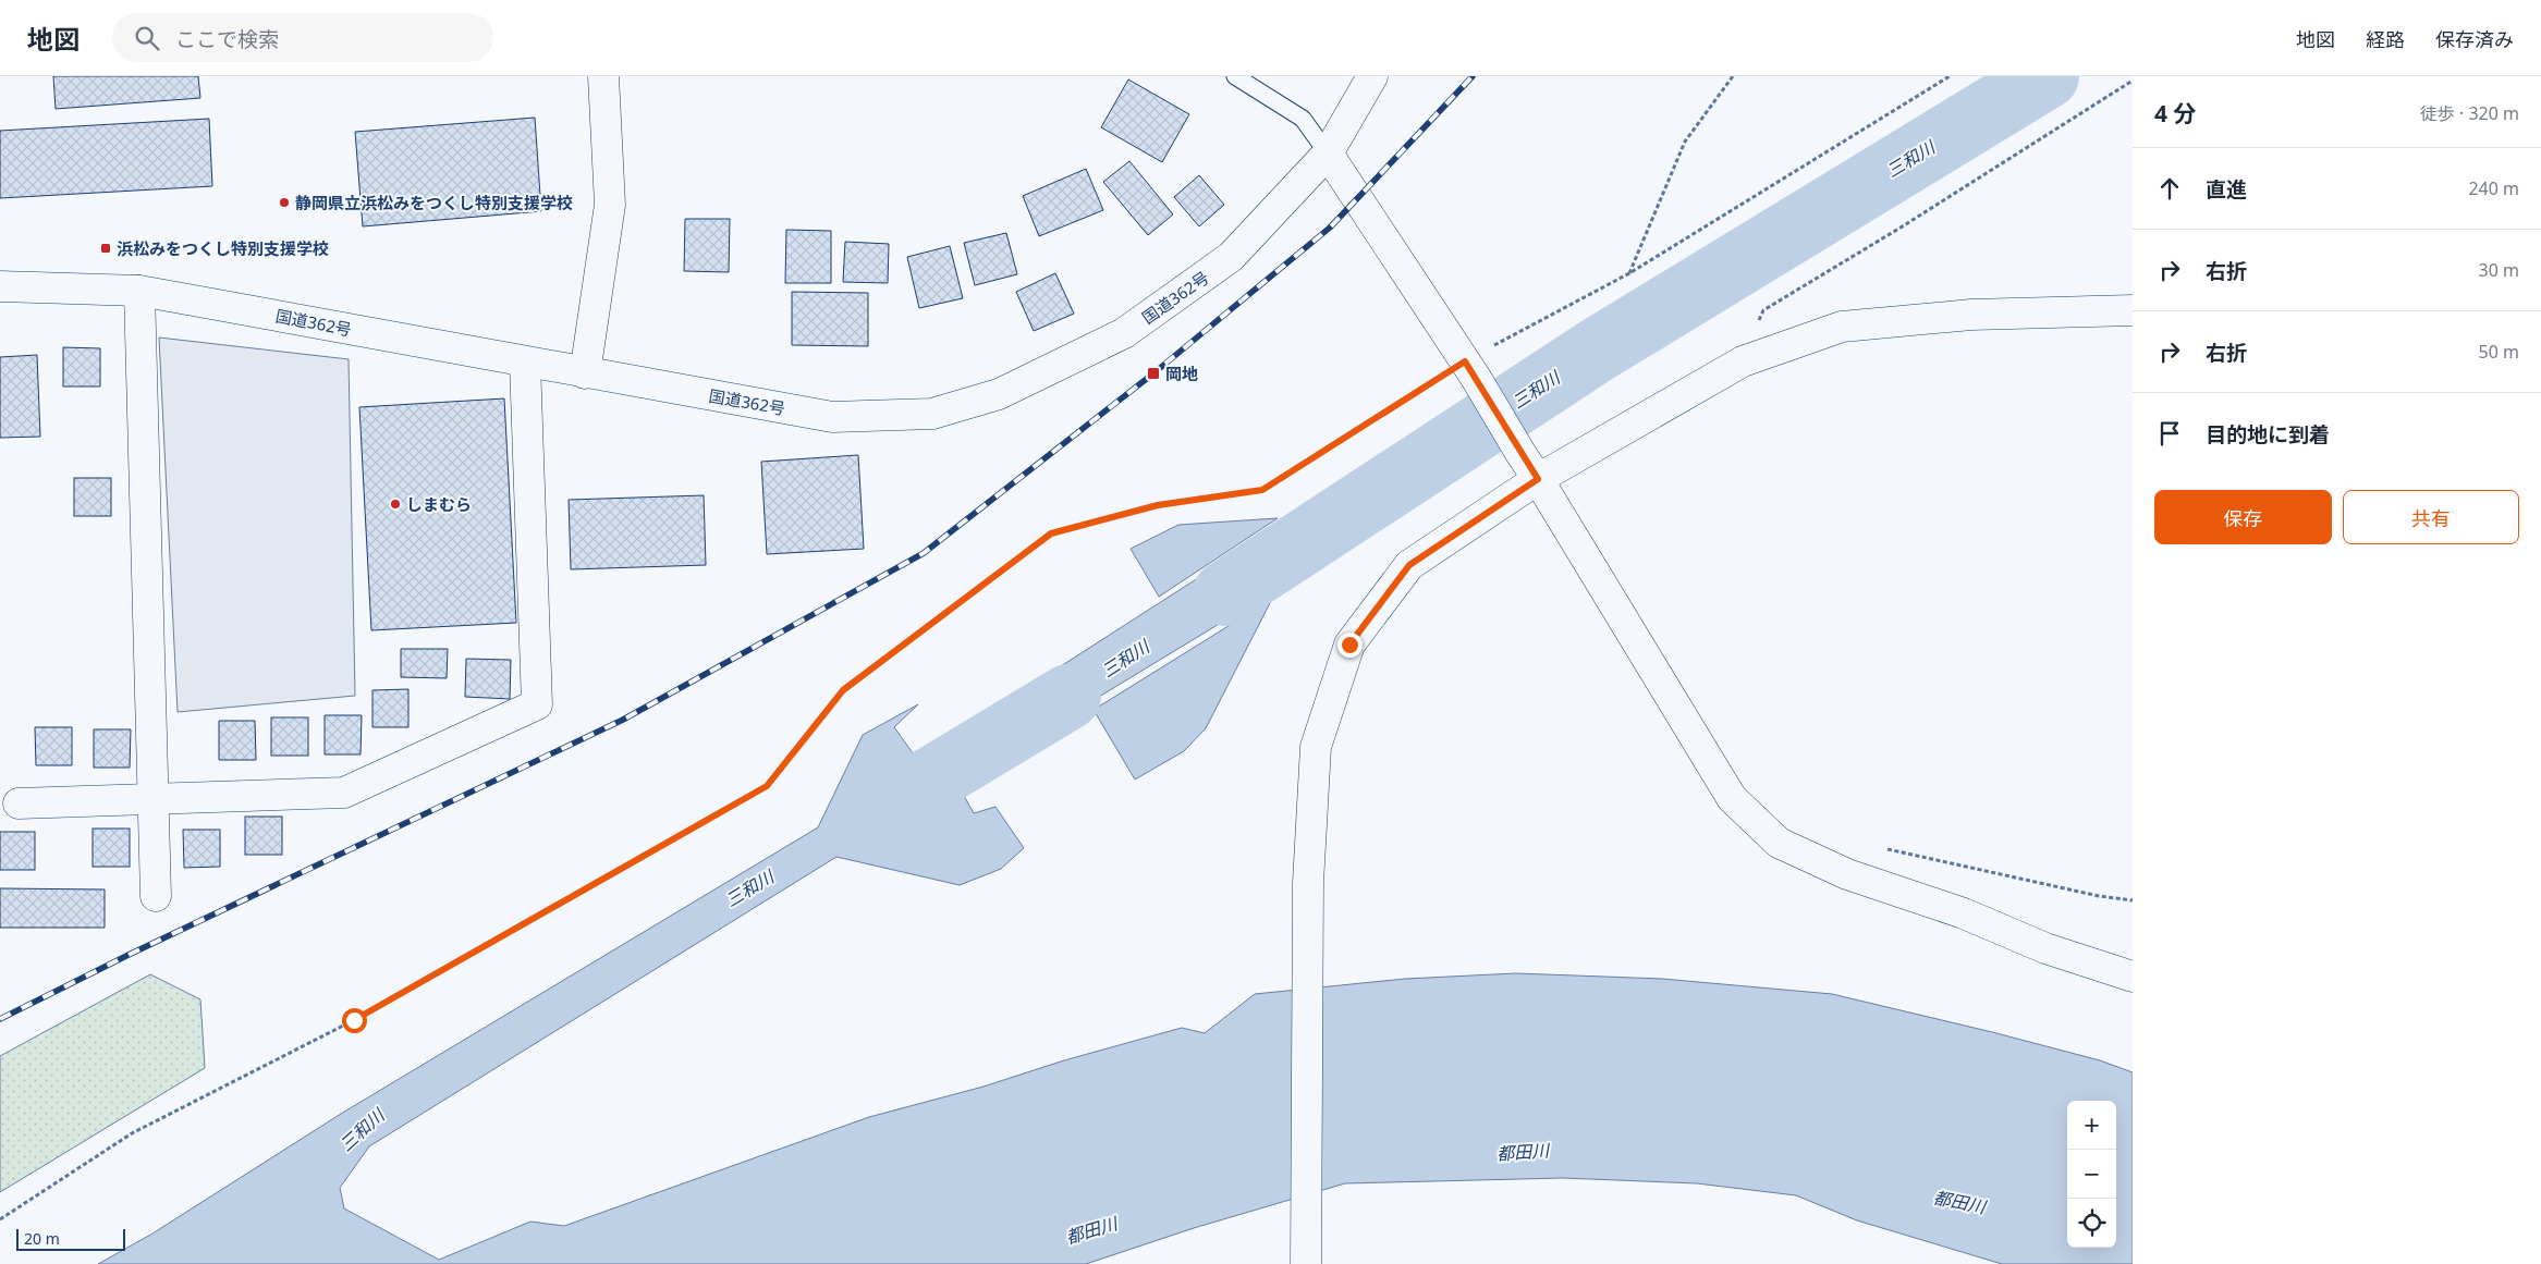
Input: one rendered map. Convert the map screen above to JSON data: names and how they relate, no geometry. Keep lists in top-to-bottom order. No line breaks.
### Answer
{"streets":{"main road":["国道362号"]},"water":["三和川","都田川"],"places":{"other":["静岡県立浜松みをつくし特別支援学校","しまむら"],"transit":["浜松みをつくし特別支援学校","岡地"]},"scale_bar":"20 m","page":{"header":"地図","search":"ここで検索","nav":["地図","経路","保存済み"],"heading":["4 分","徒歩 · 320 m"],"list":[["直進","240 m"],["右折","30 m"],["右折","50 m"],"目的地に到着"],"buttons":["保存","共有"],"map_buttons":["+","−"],"scale":"20 m"}}
